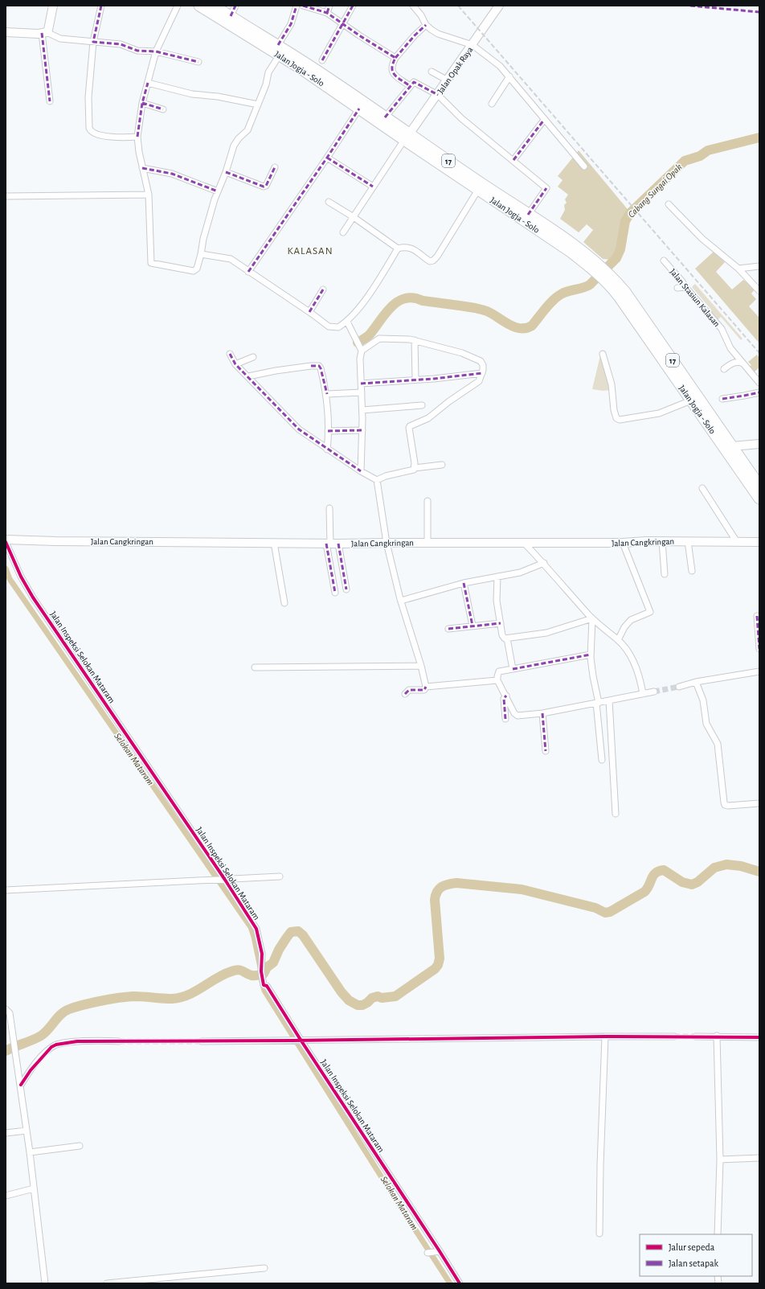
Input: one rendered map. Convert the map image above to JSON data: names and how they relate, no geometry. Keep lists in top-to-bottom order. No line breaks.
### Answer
{"streets":{"highway":["Jalan Jogja - Solo","17"],"main road":["Jalan Opak Raya","Jalan Cangkringan"],"street":["Jalan Stasiun Kalasan","Jalan Inspeksi Selokan Mataram"]},"crossings":[["Jalan Jogja - Solo","Jalan Opak Raya"]],"districts":["KALASAN"],"water":["Cabang Sungai Opak","Selokan Mataram"],"legend":["Jalur sepeda","Jalan setapak"]}
